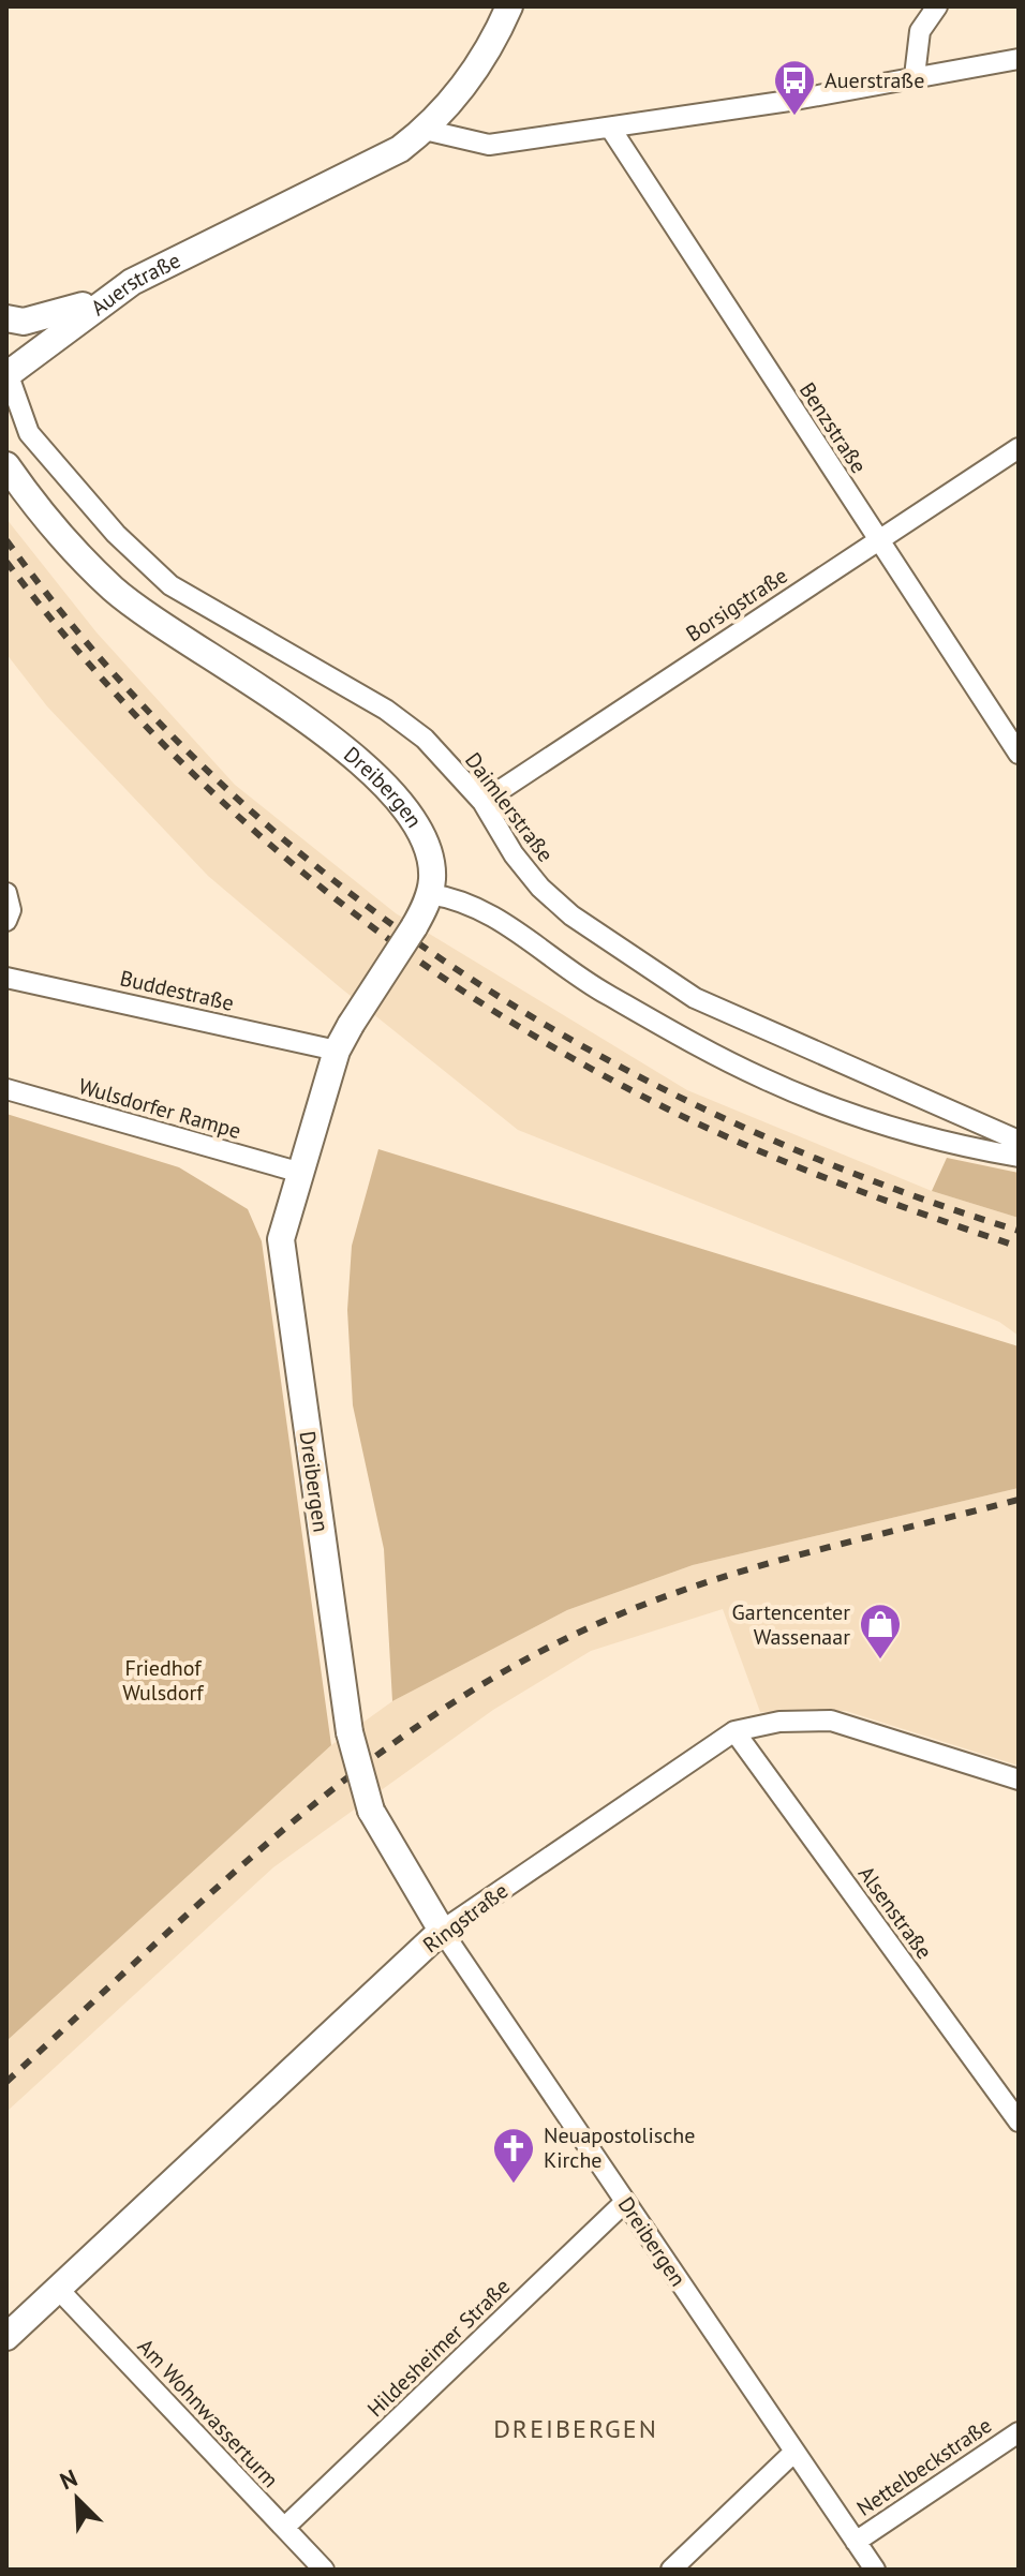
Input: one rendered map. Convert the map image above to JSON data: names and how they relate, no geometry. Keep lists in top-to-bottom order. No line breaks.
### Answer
{"streets":{"street":["Auerstraße","Benzstraße","Borsigstraße","Dreibergen","Daimlerstraße","Buddestraße","Wulsdorfer Rampe","Alsenstraße","Ringstraße","Hildesheimer Straße","Am Wohnwasserturm","Nettelbeckstraße"]},"crossings":[["Auerstraße","Daimlerstraße"],["Benzstraße","Borsigstraße"],["Borsigstraße","Daimlerstraße"],["Dreibergen","Buddestraße"],["Dreibergen","Wulsdorfer Rampe"],["Dreibergen","Ringstraße"],["Dreibergen","Hildesheimer Straße"],["Dreibergen","Nettelbeckstraße"],["Alsenstraße","Ringstraße"],["Ringstraße","Am Wohnwasserturm"],["Hildesheimer Straße","Am Wohnwasserturm"]],"districts":["DREIBERGEN"],"parks":["Friedhof Wulsdorf"],"places":{"bus stop":["Auerstraße"],"shop":["Gartencenter Wassenaar"],"church":["Neuapostolische Kirche"]},"north":"top left"}
